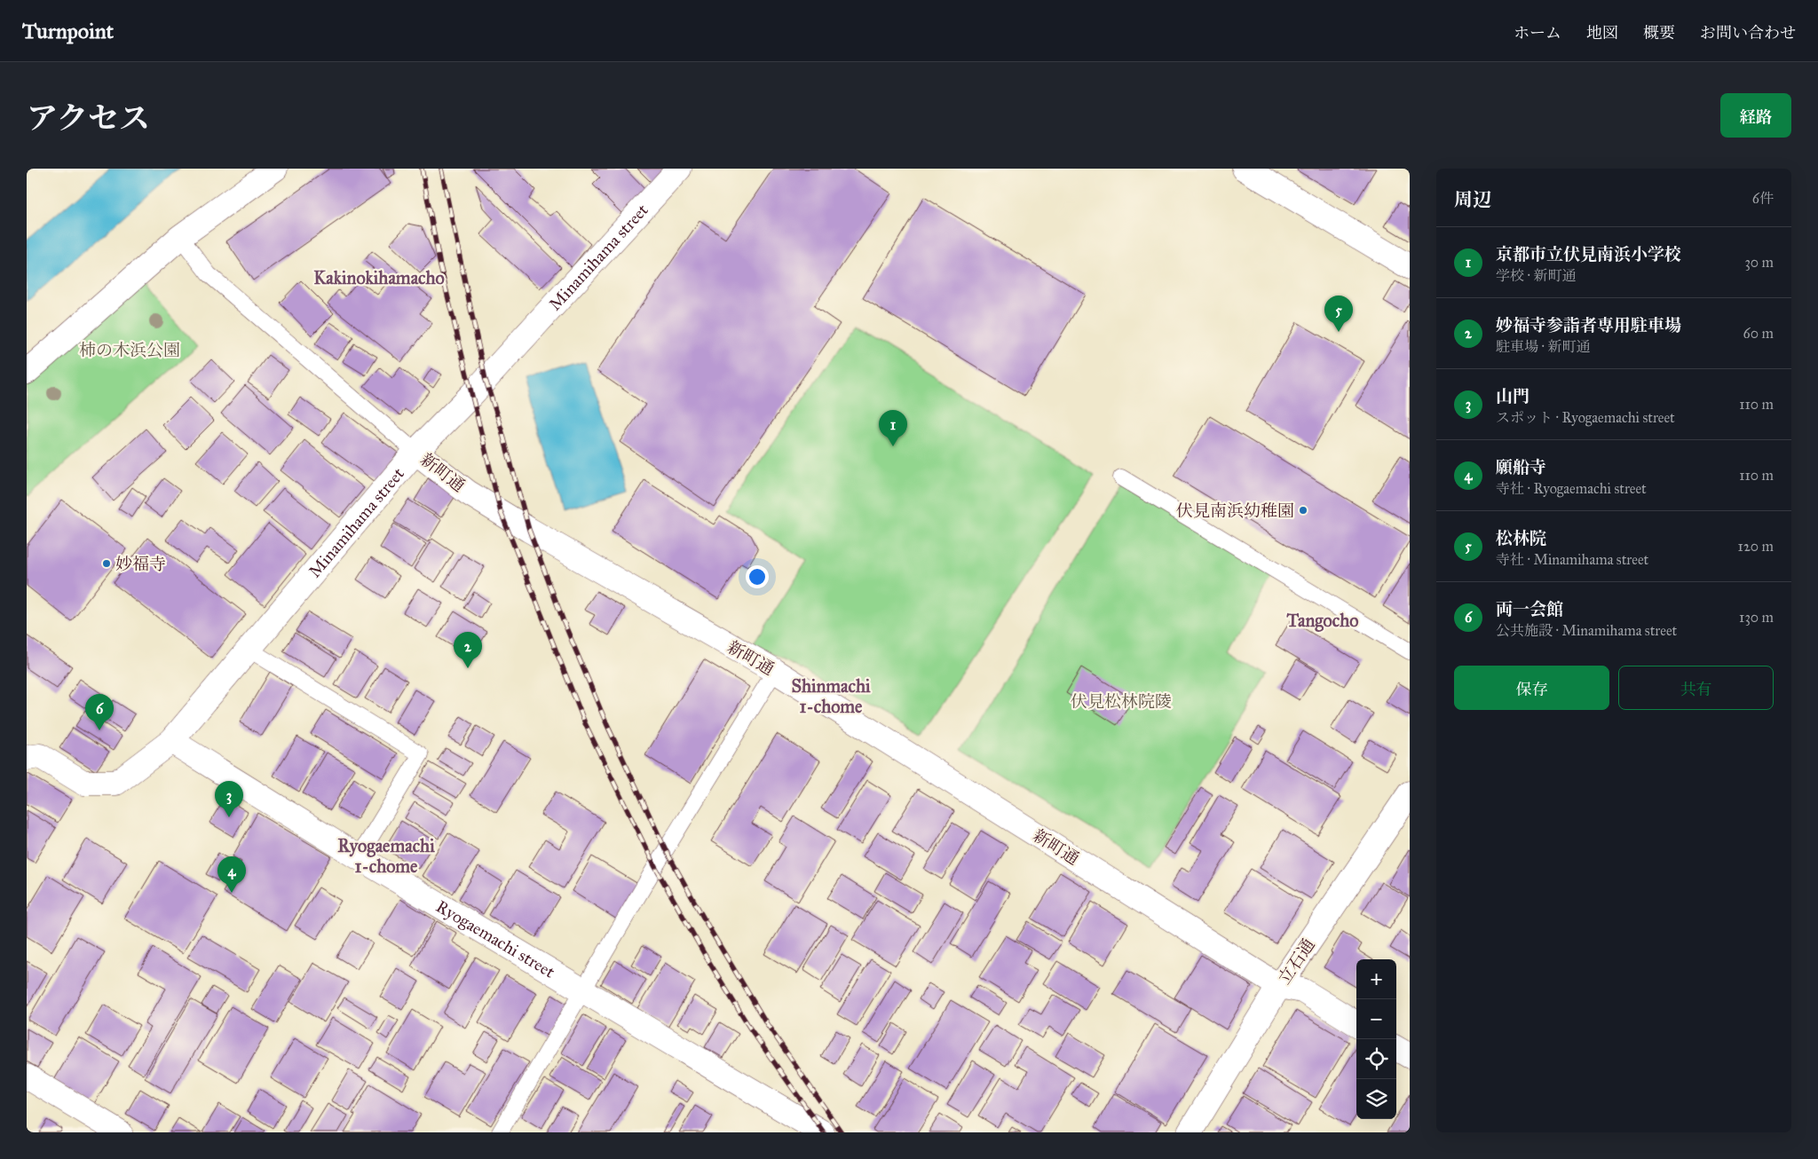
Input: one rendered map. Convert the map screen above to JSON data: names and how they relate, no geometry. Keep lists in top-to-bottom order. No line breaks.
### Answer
{"streets":{"street":["Minamihama street","新町通","Ryogaemachi street","立石通"]},"crossings":[["Minamihama street","新町通"],["Minamihama street","Ryogaemachi street"],["新町通","立石通"]],"districts":["Kakinokihamacho","Tangocho","Shinmachi 1-chome","Ryogaemachi 1-chome"],"parks":["柿の木浜公園","伏見松林院陵"],"places":["伏見南浜幼稚園","妙福寺"],"page":{"header":"Turnpoint","nav":["ホーム","地図","概要","お問い合わせ"],"title":"アクセス","buttons":["経路",["保存","共有"]],"heading":["周辺","6件"],"list":[{"mark":"1","name":"京都市立伏見南浜小学校","note":"学校 · 新町通","value":"30 m"},{"mark":"2","name":"妙福寺参詣者専用駐車場","note":"駐車場 · 新町通","value":"60 m"},{"mark":"3","name":"山門","note":"スポット · Ryogaemachi street","value":"110 m"},{"mark":"4","name":"願船寺","note":"寺社 · Ryogaemachi street","value":"110 m"},{"mark":"5","name":"松林院","note":"寺社 · Minamihama street","value":"120 m"},{"mark":"6","name":"両一会館","note":"公共施設 · Minamihama street","value":"130 m"}],"pins":["5","1","2","6","3","4"],"map_buttons":["+","−"]}}
